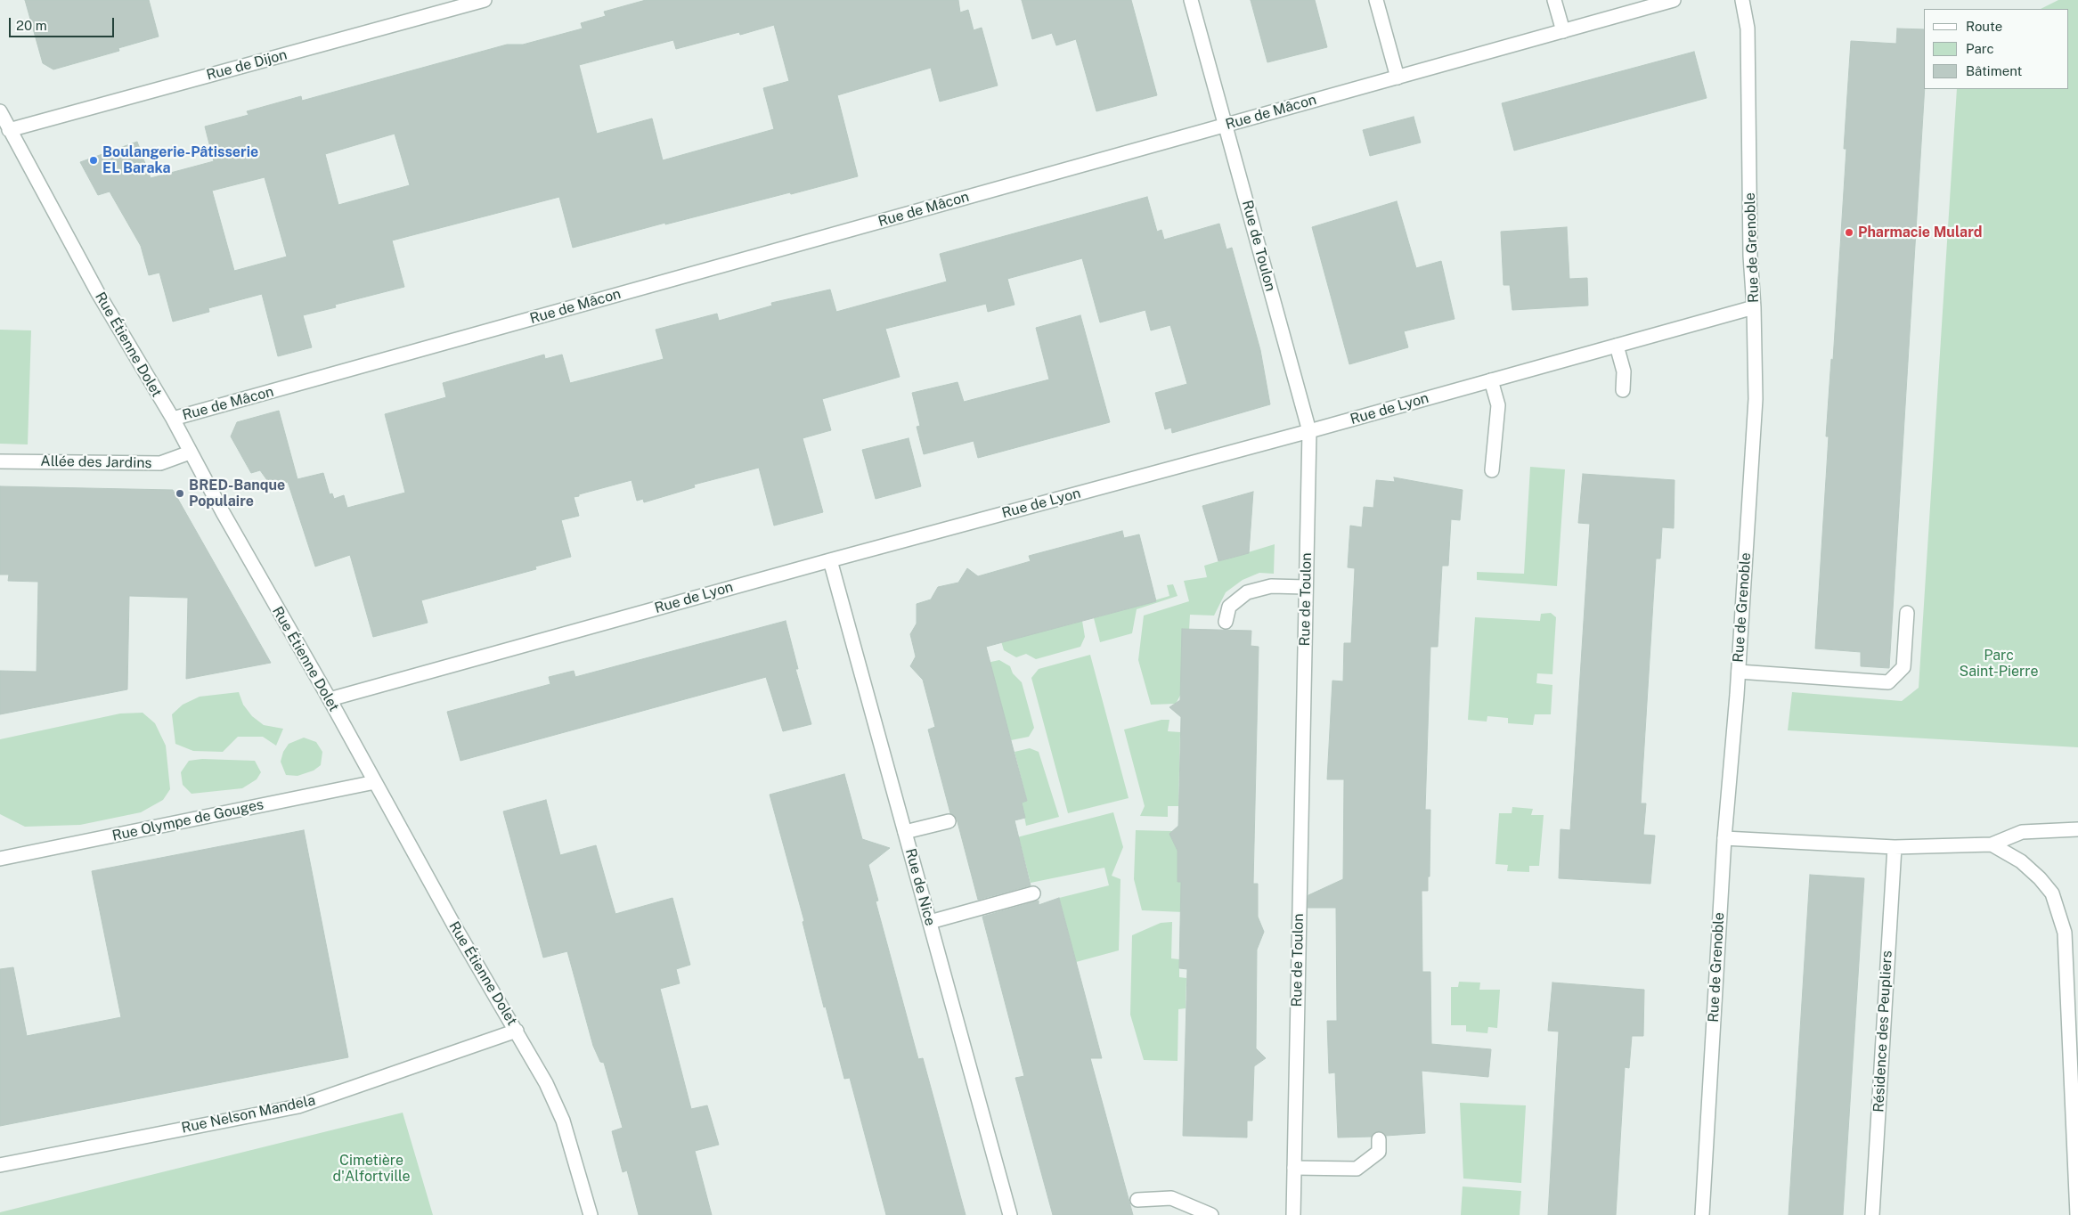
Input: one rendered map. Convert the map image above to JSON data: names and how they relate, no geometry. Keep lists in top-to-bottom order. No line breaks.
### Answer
{"streets":{"street":["Rue de Dijon","Rue de Mâcon","Rue de Toulon","Rue de Grenoble","Rue Étienne Dolet","Rue de Lyon","Allée des Jardins","Rue Olympe de Gouges","Rue de Nice","Résidence des Peupliers","Rue Nelson Mandela"]},"crossings":[["Rue de Dijon","Rue Étienne Dolet"],["Rue de Mâcon","Rue de Toulon"],["Rue de Mâcon","Rue Étienne Dolet"],["Rue de Toulon","Rue de Lyon"],["Rue de Grenoble","Rue de Lyon"],["Rue Étienne Dolet","Rue de Lyon"],["Rue Étienne Dolet","Allée des Jardins"],["Rue Étienne Dolet","Rue Olympe de Gouges"],["Rue Étienne Dolet","Rue Nelson Mandela"],["Rue de Lyon","Rue de Nice"]],"parks":["Parc Saint-Pierre","Cimetière d'Alfortville"],"places":["Boulangerie-Pâtisserie EL Baraka","Pharmacie Mulard","BRED-Banque Populaire"],"legend":["Route","Parc","Bâtiment"],"scale_bar":"20 m"}
